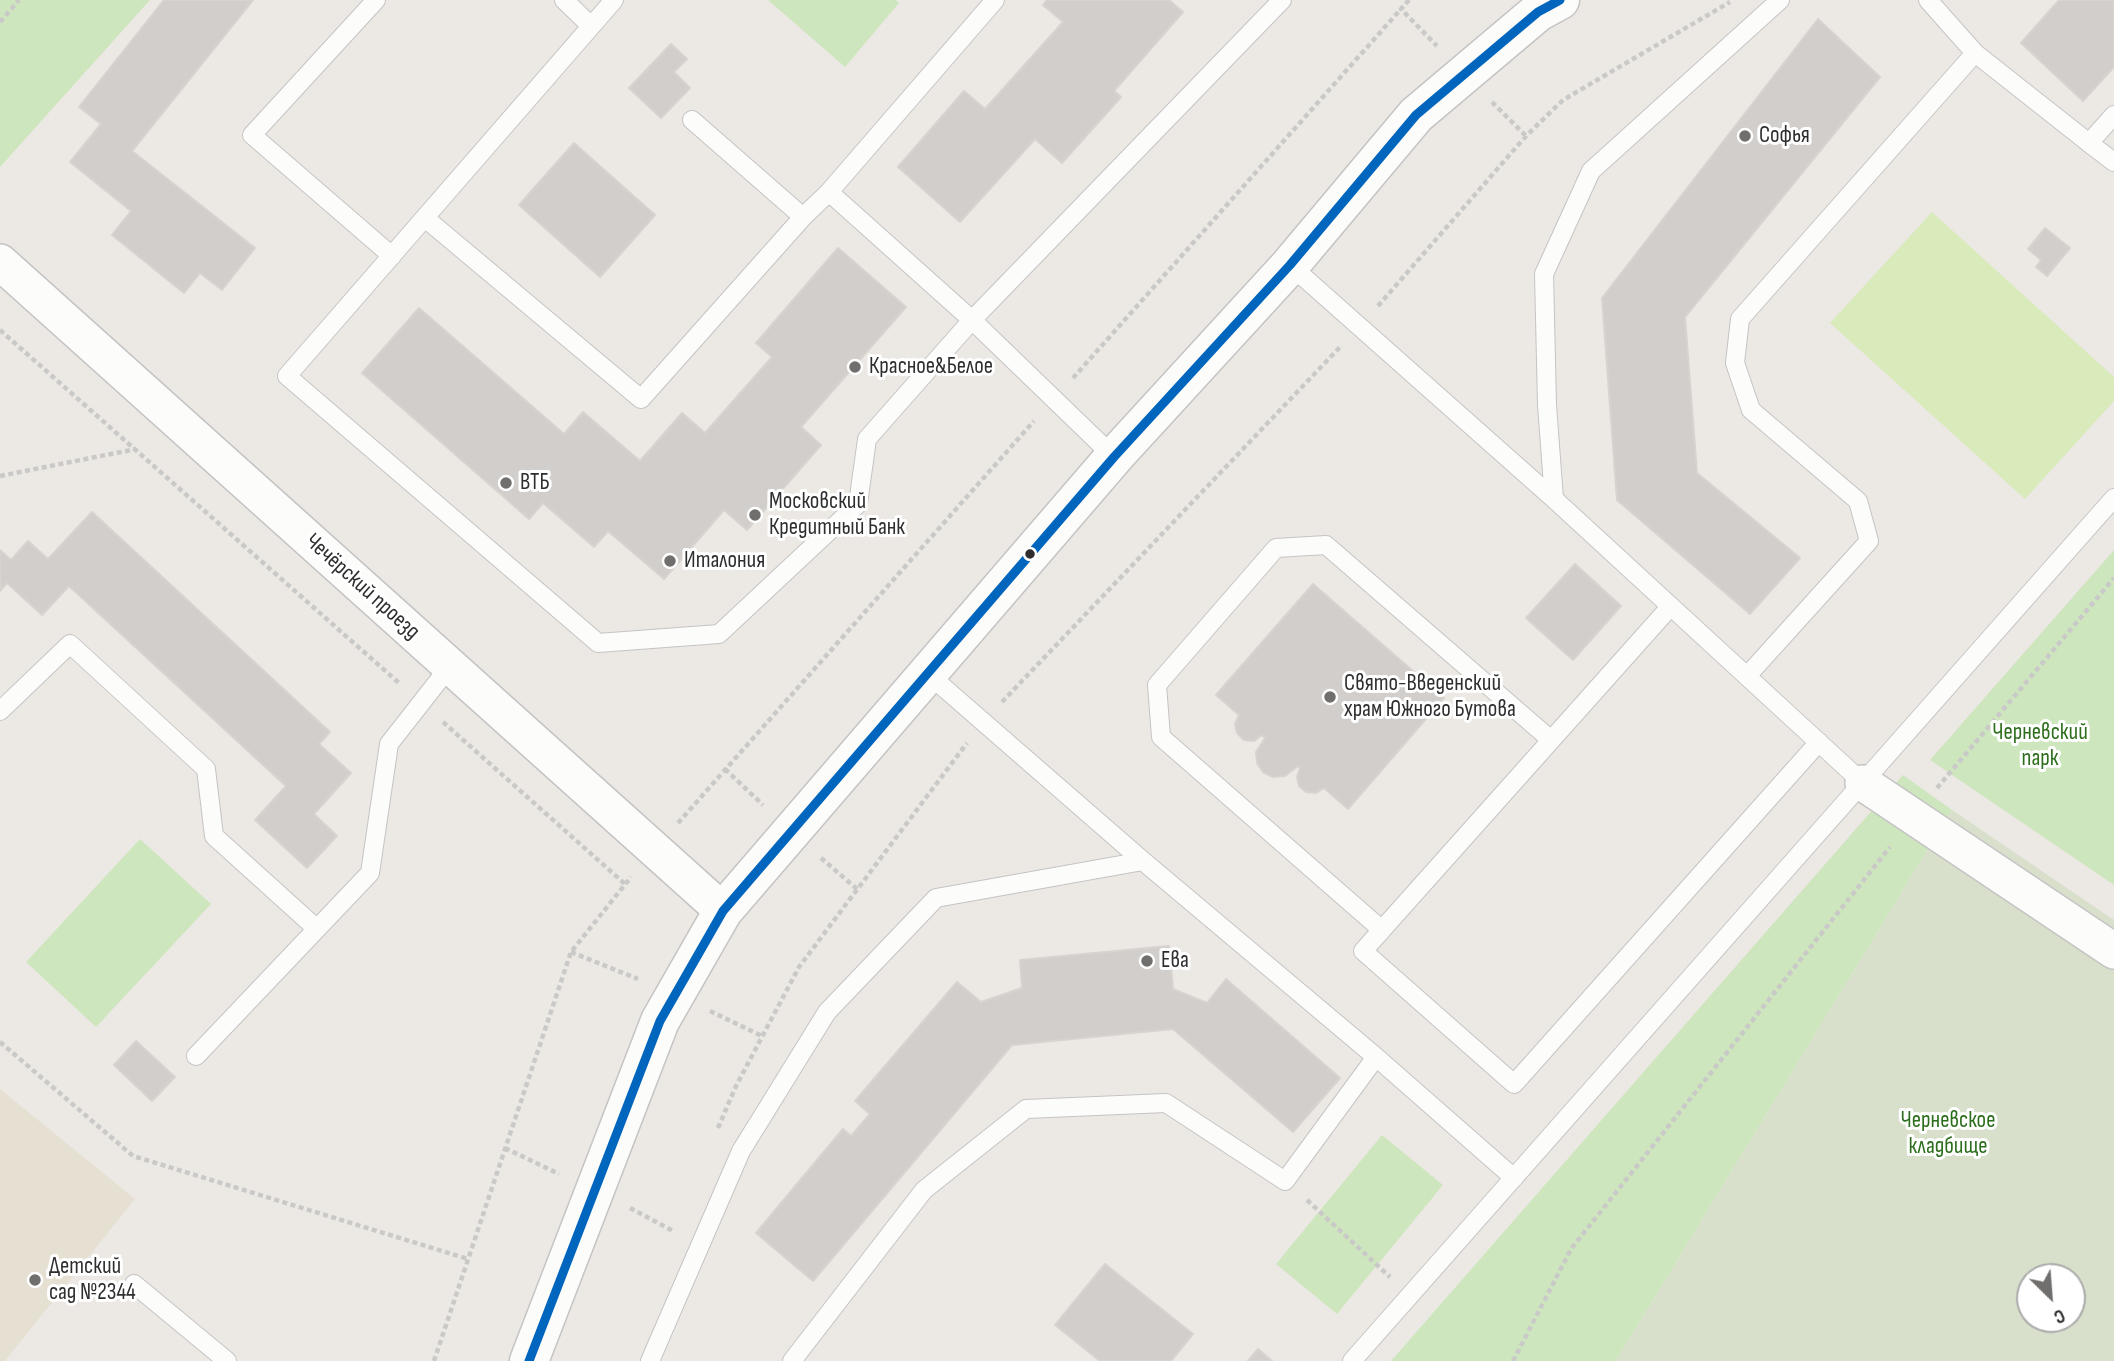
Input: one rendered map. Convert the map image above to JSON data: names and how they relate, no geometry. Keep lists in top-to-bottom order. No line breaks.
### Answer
{"streets":{"street":["Чечёрский проезд"]},"parks":["Черневский парк","Черневское кладбище"],"places":["Софья","Красное&Белое","ВТБ","Московский Кредитный Банк","Италония","Свято-Введенский храм Южного Бутова","Ева","Детский сад №2344"],"north":"bottom right"}
